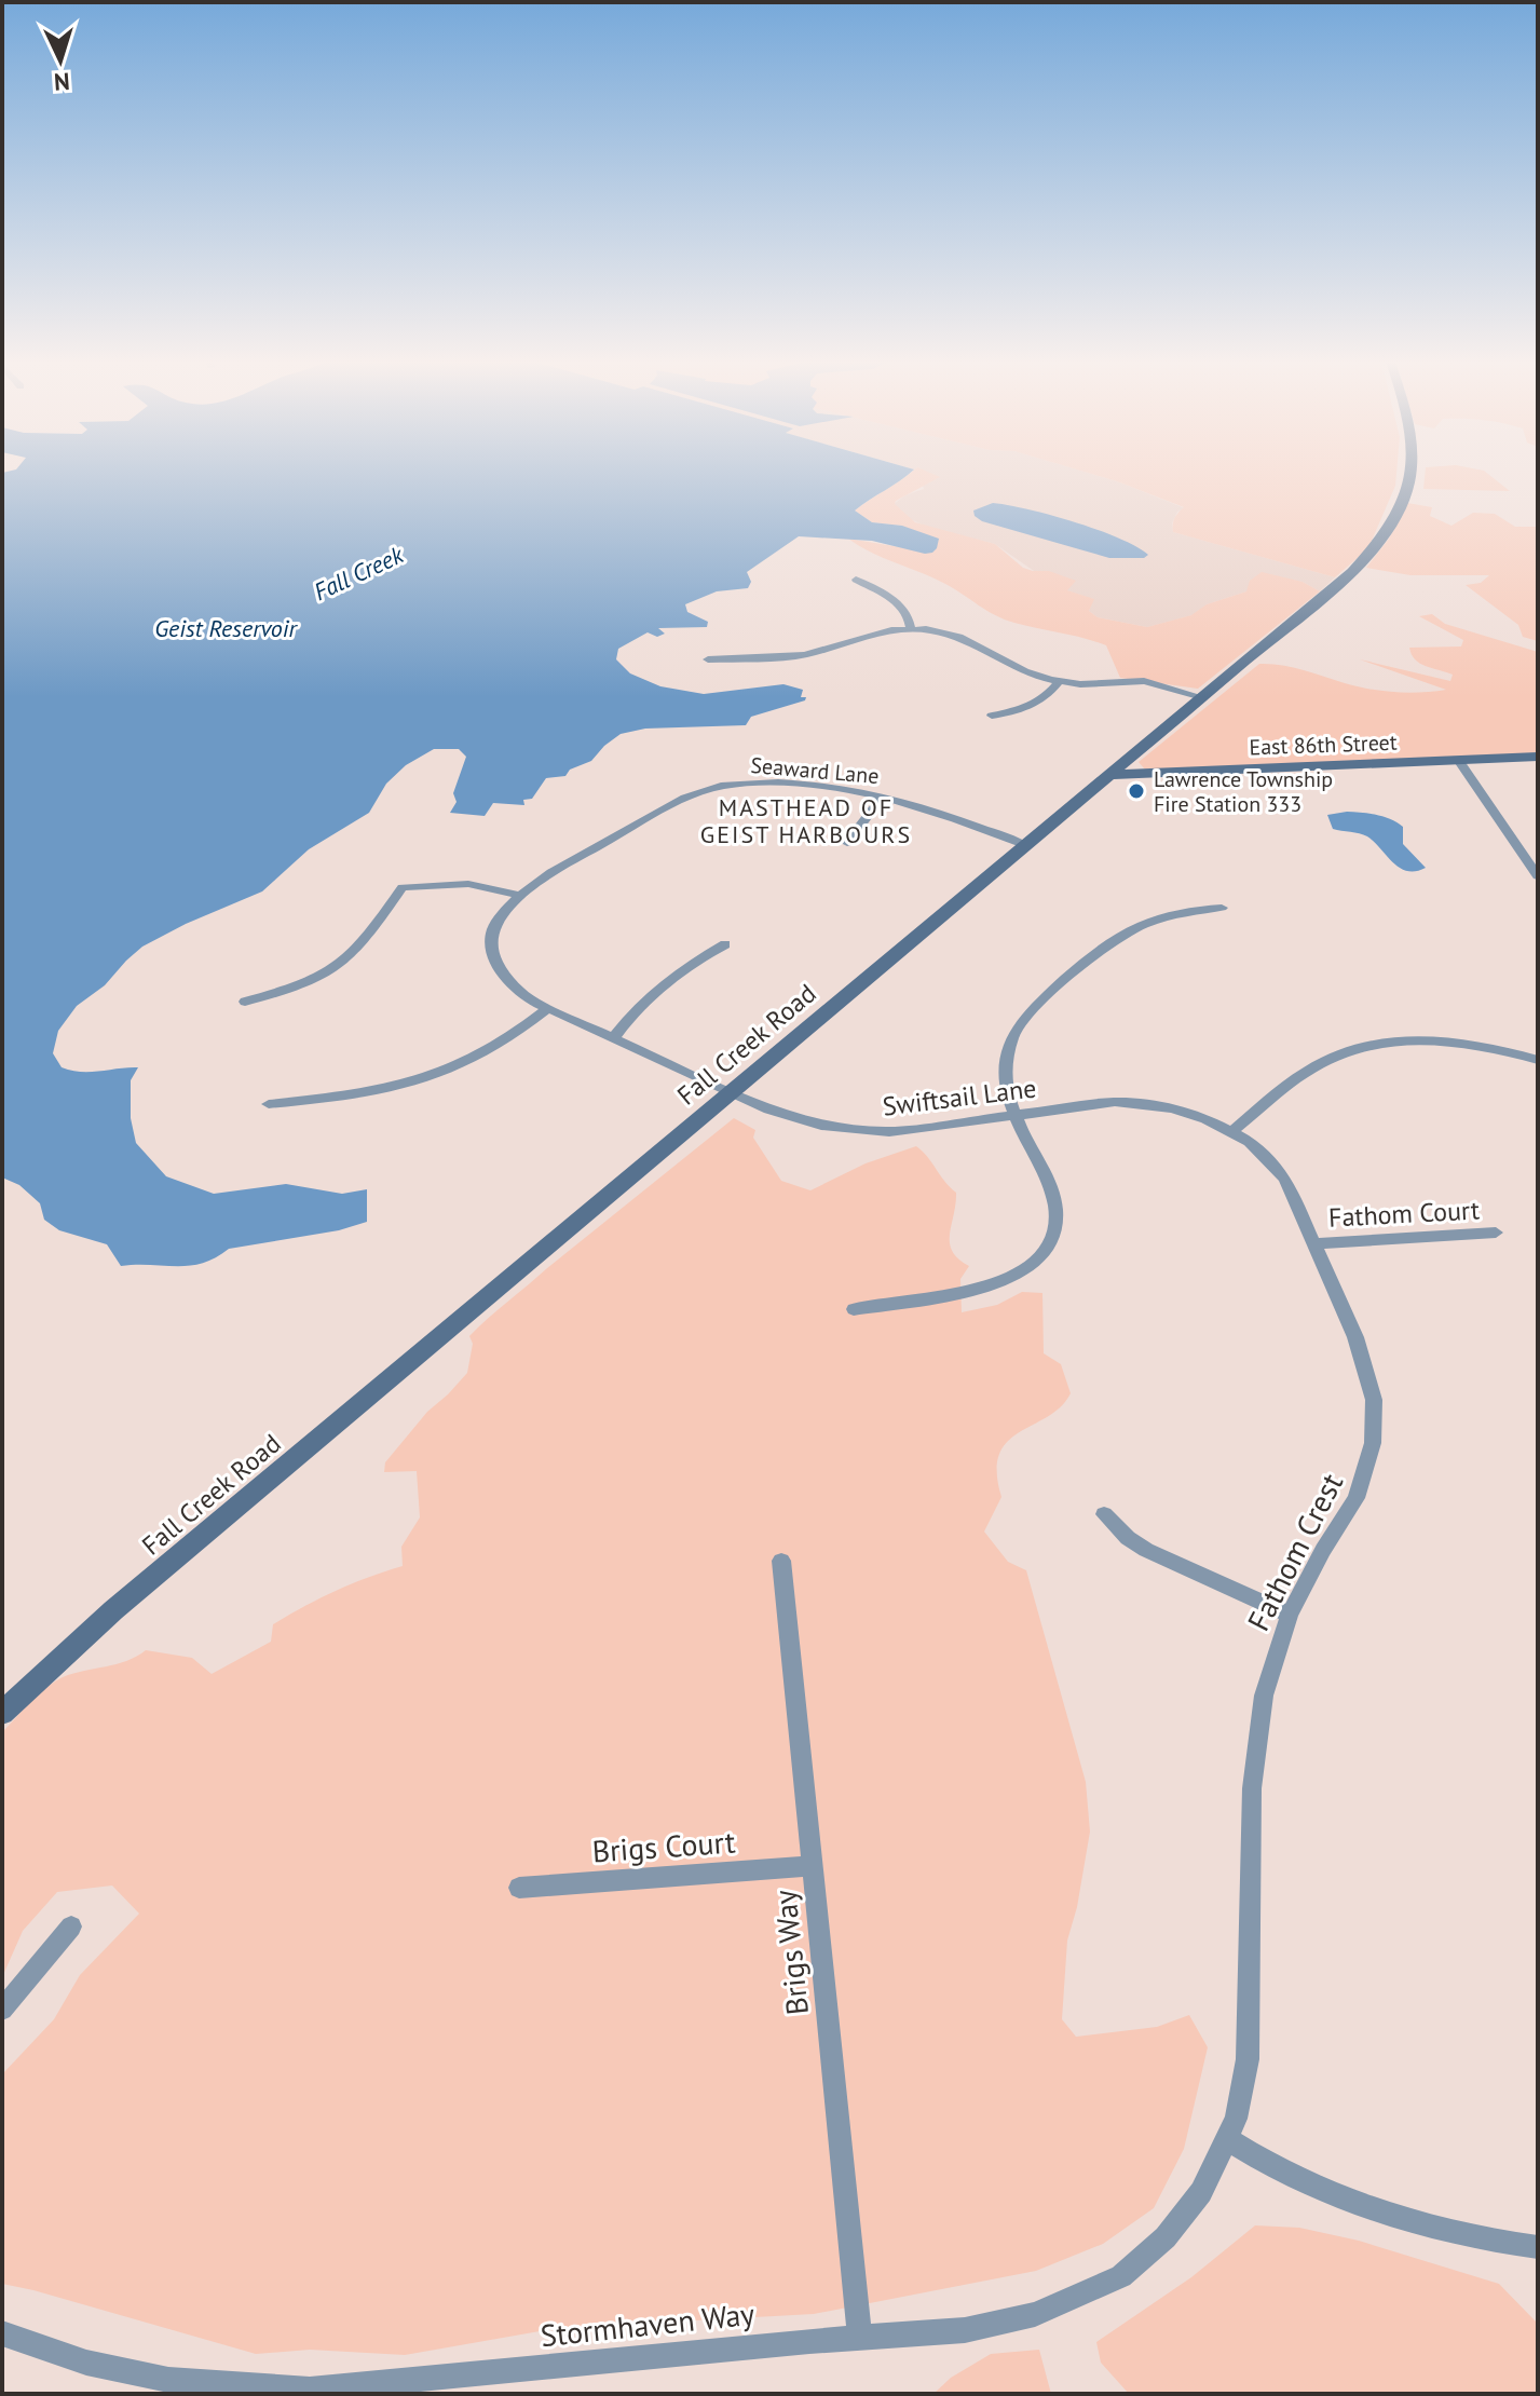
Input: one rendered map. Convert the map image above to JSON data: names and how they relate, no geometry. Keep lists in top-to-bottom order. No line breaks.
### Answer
{"streets":{"main road":["East 86th Street","Fall Creek Road"],"street":["Seaward Lane","Swiftsail Lane","Fathom Court","Fathom Crest","Brigs Court","Brigs Way","Stormhaven Way"]},"crossings":[["East 86th Street","Fall Creek Road"],["Seaward Lane","Fall Creek Road"],["Seaward Lane","Swiftsail Lane"],["Fall Creek Road","Swiftsail Lane"],["Swiftsail Lane","Fathom Crest"],["Fathom Court","Fathom Crest"],["Fathom Crest","Stormhaven Way"],["Brigs Court","Brigs Way"],["Brigs Way","Stormhaven Way"]],"districts":["MASTHEAD OF GEIST HARBOURS"],"water":["Fall Creek","Geist Reservoir"],"places":["Lawrence Township Fire Station 333"],"north":"bottom"}
